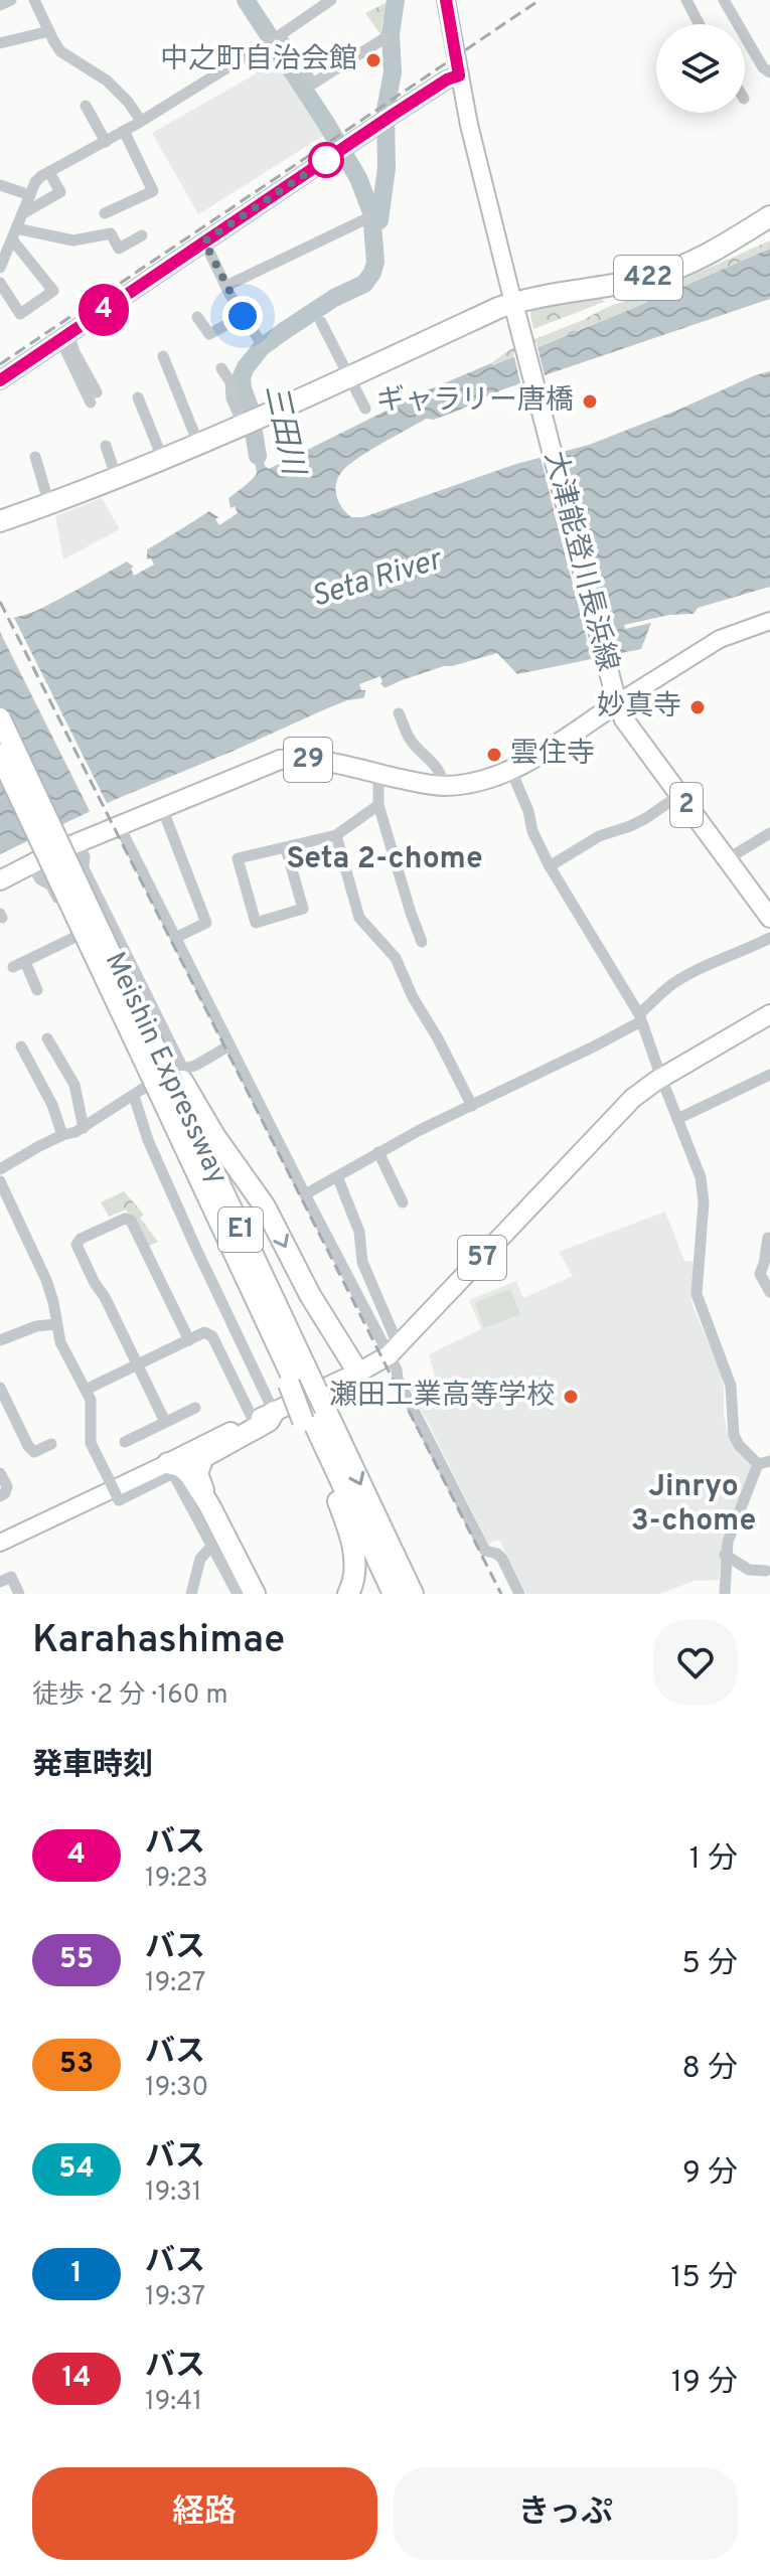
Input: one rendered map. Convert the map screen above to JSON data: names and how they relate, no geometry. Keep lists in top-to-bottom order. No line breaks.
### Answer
{"streets":{"highway":["422","Meishin Expressway","E1"],"main road":["大津能登川長浜線","29","2","57"]},"crossings":[["422","大津能登川長浜線"],["大津能登川長浜線","29"],["大津能登川長浜線","2"],["29","2"]],"districts":["Seta 2-chome","Jinryo 3-chome"],"water":["三田川","Seta River"],"places":["中之町自治会館","ギャラリー唐橋","妙真寺","雲住寺","瀬田工業高等学校"],"lines":["bus line 4"],"page":{"on_map":"4","heading":[["Karahashimae","徒歩 · 2 分 · 160 m"],"発車時刻"],"list":[{"mark":"4","name":"バス","note":"19:23","value":"1 分"},{"mark":"55","name":"バス","note":"19:27","value":"5 分"},{"mark":"53","name":"バス","note":"19:30","value":"8 分"},{"mark":"54","name":"バス","note":"19:31","value":"9 分"},{"mark":"1","name":"バス","note":"19:37","value":"15 分"},{"mark":"14","name":"バス","note":"19:41","value":"19 分"}],"buttons":["経路","きっぷ"]}}
